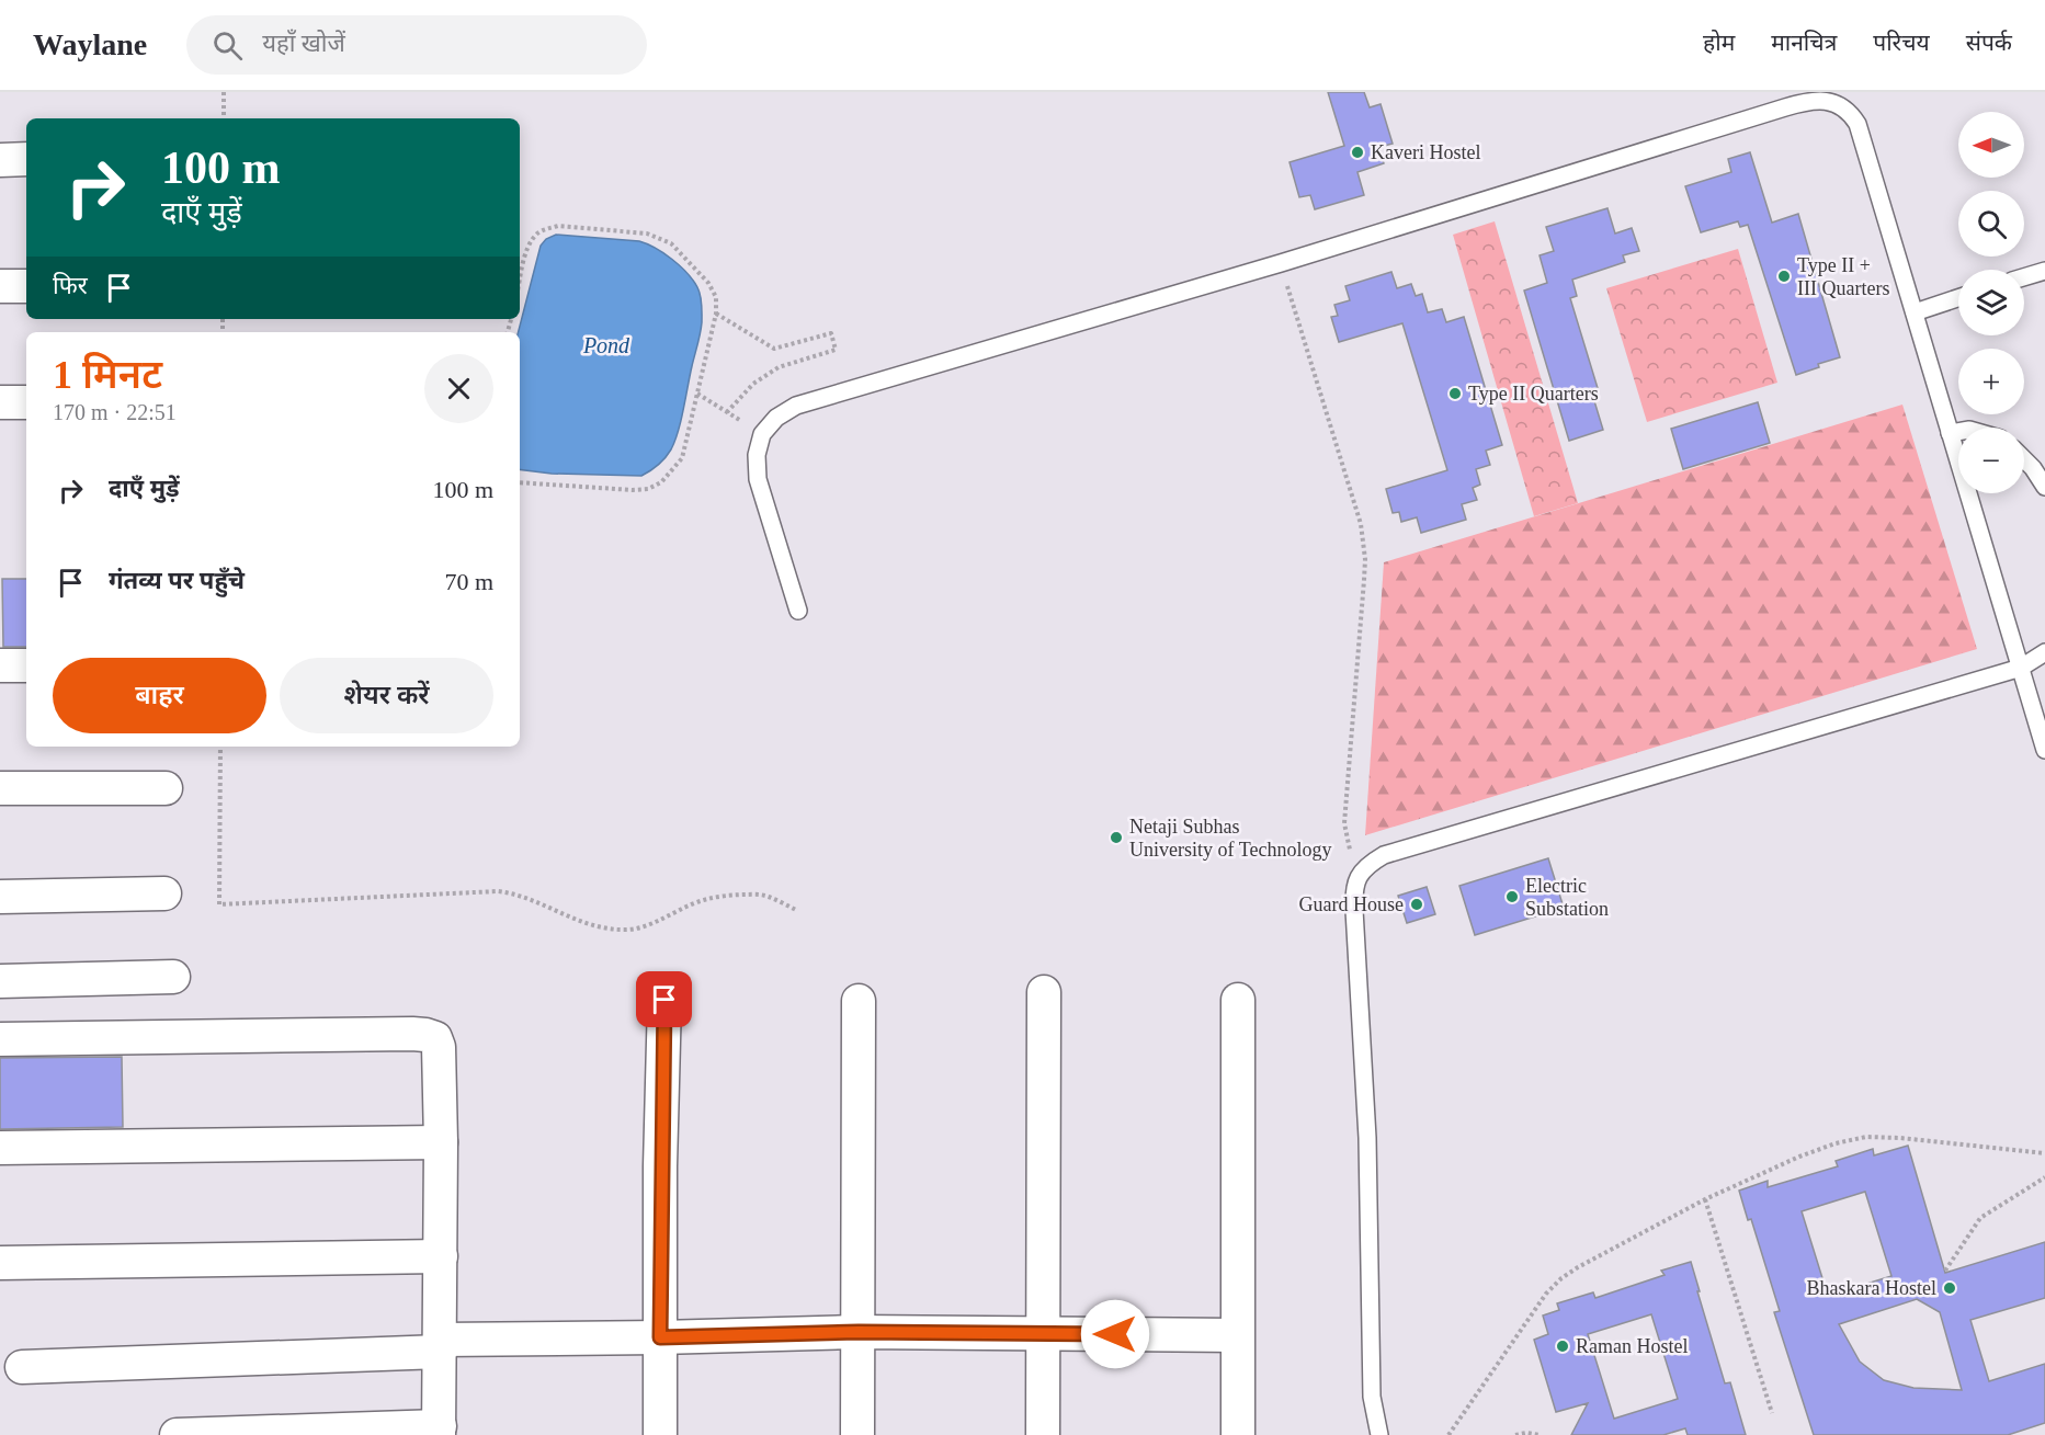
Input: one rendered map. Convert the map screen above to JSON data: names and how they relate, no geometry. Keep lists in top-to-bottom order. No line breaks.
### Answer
{"water":["Pond"],"places":["Kaveri Hostel","Type II + III Quarters","Type II Quarters","Netaji Subhas University of Technology","Electric Substation","Guard House","Bhaskara Hostel","Raman Hostel"],"north":"left","page":{"header":"Waylane","search":"यहाँ खोजें","nav":["होम","मानचित्र","परिचय","संपर्क"],"map_buttons":["+","−"],"turn":["100 m","दाएँ मुड़ें"],"then":"फिर","heading":["1 मिनट","170 m · 22:51"],"list":[{"name":"दाएँ मुड़ें","value":"100 m"},{"name":"गंतव्य पर पहुँचे","value":"70 m"}],"buttons":["बाहर","शेयर करें"]}}
